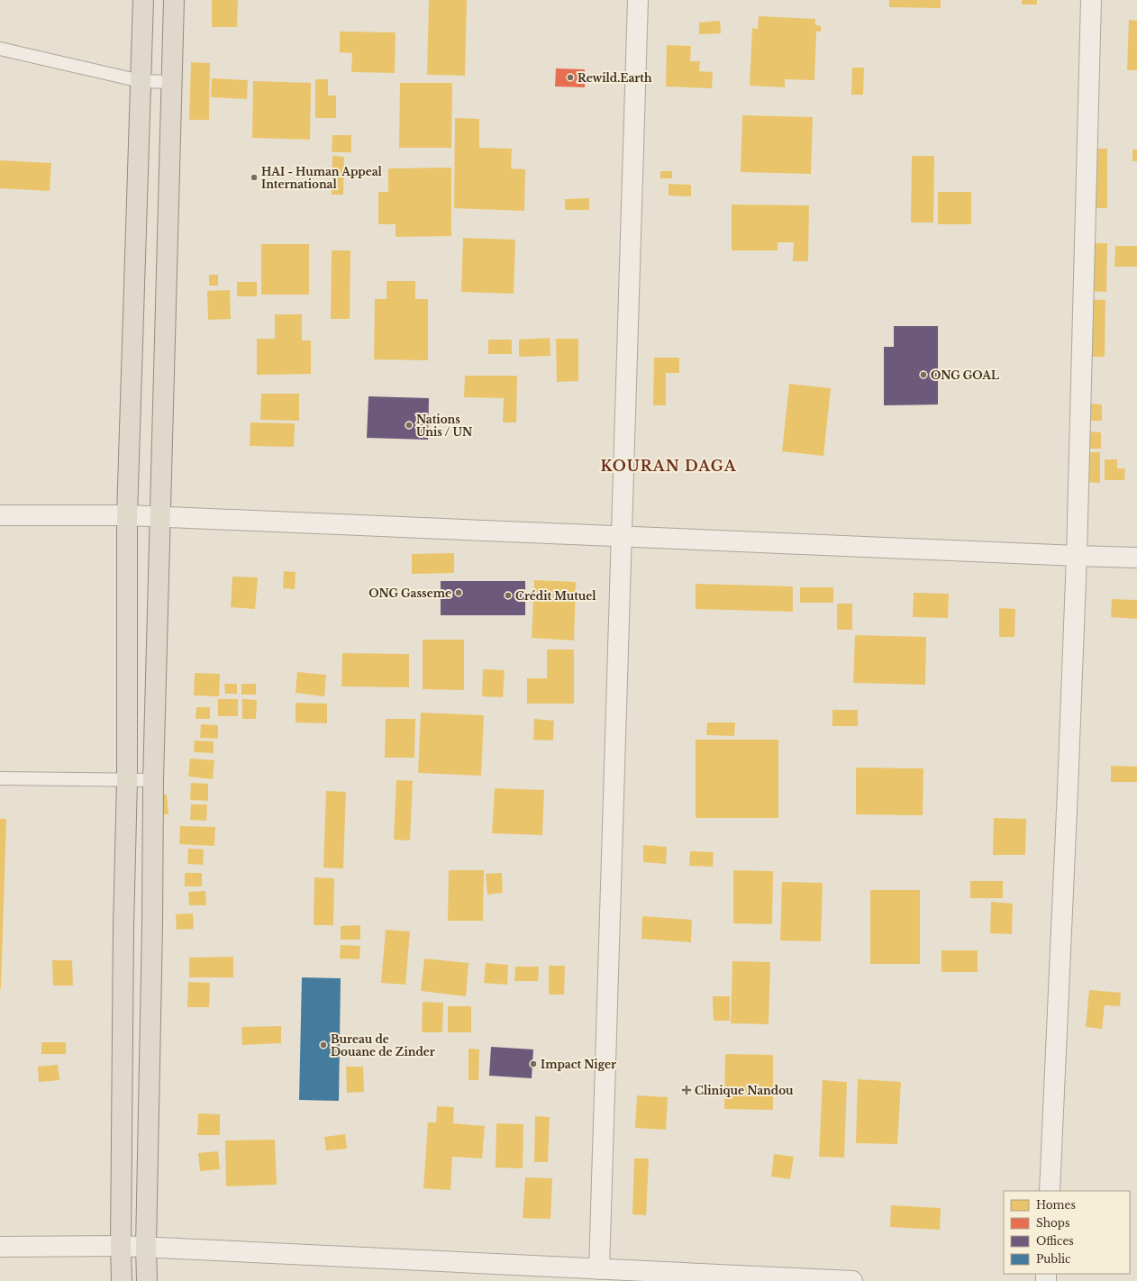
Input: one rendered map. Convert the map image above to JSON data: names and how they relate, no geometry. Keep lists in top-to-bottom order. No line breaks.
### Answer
{"districts":["KOURAN DAGA"],"places":{"other":["Rewild.Earth","HAI - Human Appeal International","ONG GOAL","Nations Unis / UN","ONG Gasseme","Crédit Mutuel","Bureau de Douane de Zinder","Impact Niger"],"health":["Clinique Nandou"]},"legend":["Homes","Shops","Offices","Public"]}
